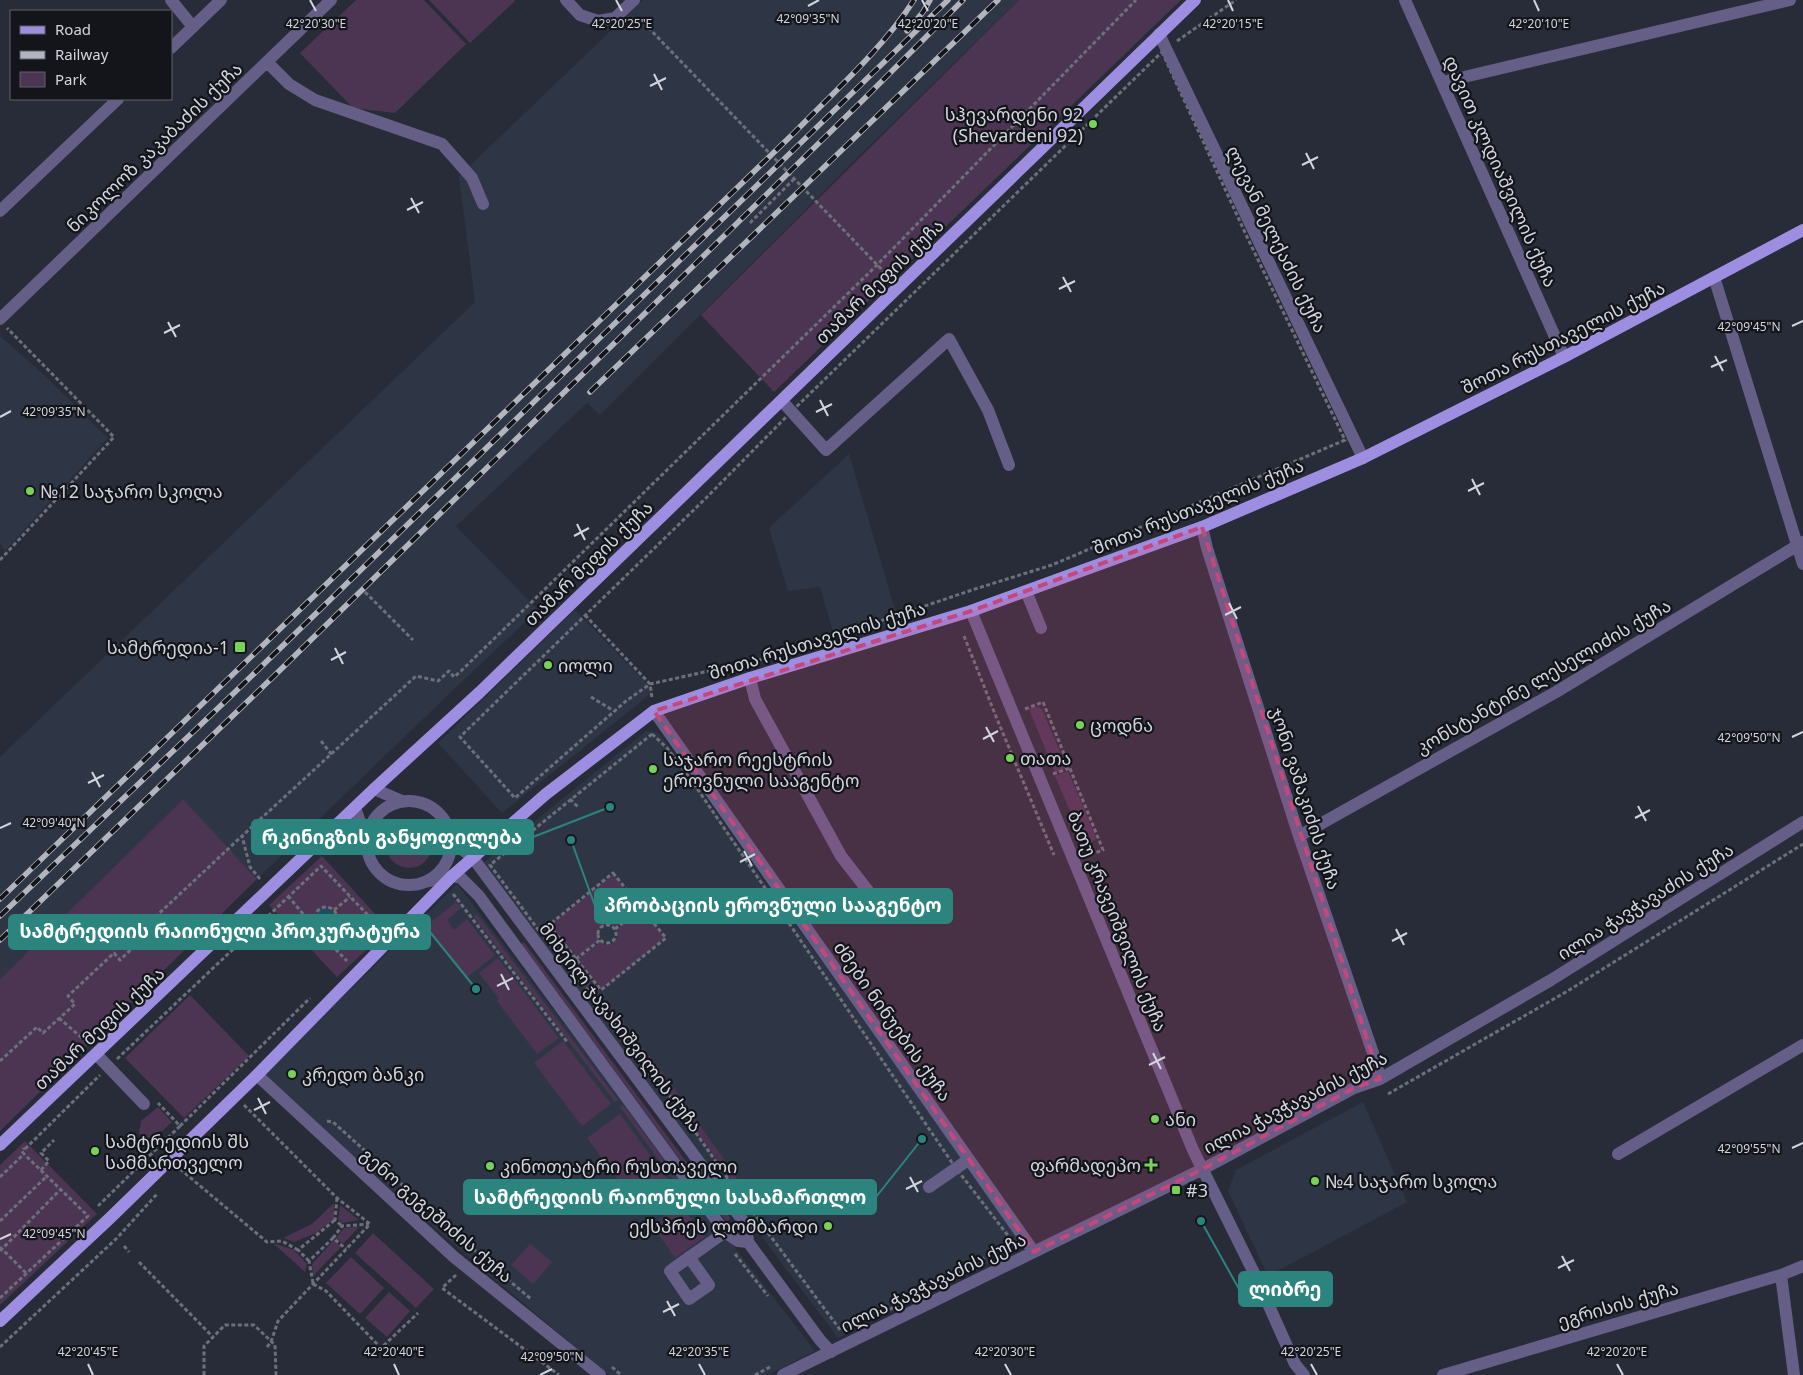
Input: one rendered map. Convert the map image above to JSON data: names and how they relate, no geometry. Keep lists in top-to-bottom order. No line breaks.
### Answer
{"streets":{"main road":["თამარ მეფის ქუჩა","შოთა რუსთაველის ქუჩა"],"street":["ნიკოლოზ კაკაბაძის ქუჩა","დავით კლდიაშვილის ქუჩა","ლევან მელქაძის ქუჩა","კონსტანტინე ლესელიძის ქუჩა","ჯონი ვაშაკიძის ქუჩა","ილია ჭავჭავაძის ქუჩა","ბათუ კრავეიშვილის ქუჩა","ძმები ნინუების ქუჩა","მიხეილ ჯავახიშვილის ქუჩა","გენო გეგეშიძის ქუჩა","ეგრისის ქუჩა"]},"crossings":[["დავით კლდიაშვილის ქუჩა","შოთა რუსთაველის ქუჩა"],["ლევან მელქაძის ქუჩა","თამარ მეფის ქუჩა"],["ლევან მელქაძის ქუჩა","შოთა რუსთაველის ქუჩა"],["შოთა რუსთაველის ქუჩა","ჯონი ვაშაკიძის ქუჩა"],["შოთა რუსთაველის ქუჩა","ბათუ კრავეიშვილის ქუჩა"],["შოთა რუსთაველის ქუჩა","ძმები ნინუების ქუჩა"],["შოთა რუსთაველის ქუჩა","მიხეილ ჯავახიშვილის ქუჩა"],["შოთა რუსთაველის ქუჩა","გენო გეგეშიძის ქუჩა"],["კონსტანტინე ლესელიძის ქუჩა","ჯონი ვაშაკიძის ქუჩა"],["ჯონი ვაშაკიძის ქუჩა","ილია ჭავჭავაძის ქუჩა"],["ილია ჭავჭავაძის ქუჩა","ბათუ კრავეიშვილის ქუჩა"],["ილია ჭავჭავაძის ქუჩა","ძმები ნინუების ქუჩა"],["ილია ჭავჭავაძის ქუჩა","მიხეილ ჯავახიშვილის ქუჩა"]],"places":{"other":["სჰევარდენი 92 (Shevardeni 92)","№12 საჯარო სკოლა","იოლი","ცოდნა","თათა","საჯარო რეესტრის ეროვნული სააგენტო","რკინიგზის განყოფილება","პრობაციის ეროვნული სააგენტო","სამტრედიის რაიონული პროკურატურა","კრედო ბანკი","ანი","სამტრედიის რაიონული სასამართლო","სამტრედიის შს სამმართველო","კინოთეატრი რუსთაველი","№4 საჯარო სკოლა","ლიბრე","ექსპრეს ლომბარდი"],"transit":["სამტრედია-1","#3"],"health":["ფარმადეპო"]},"legend":["Road","Railway","Park"],"coordinates":["42°09'35\"N","42°20'30\"E","42°20'25\"E","42°20'20\"E","42°20'15\"E","42°20'10\"E","42°09'45\"N","42°09'50\"N","42°09'40\"N","42°09'55\"N","42°20'45\"E","42°20'40\"E","42°20'35\"E"]}
